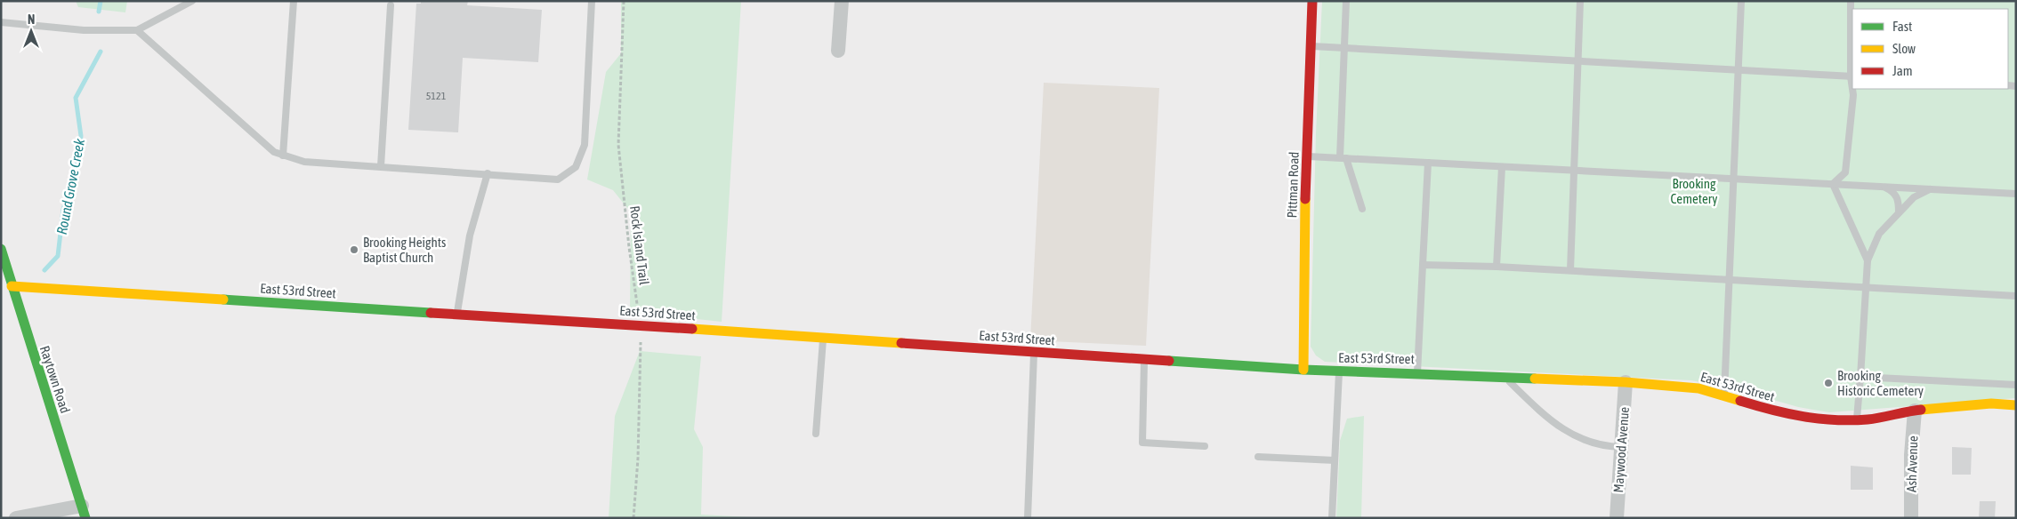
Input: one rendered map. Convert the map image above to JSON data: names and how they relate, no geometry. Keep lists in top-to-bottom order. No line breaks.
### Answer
{"streets":{"street":["Pittman Road","East 53rd Street","Raytown Road","Maywood Avenue","Ash Avenue"],"path":["Rock Island Trail"]},"crossings":[["Pittman Road","East 53rd Street"],["Rock Island Trail","East 53rd Street"],["East 53rd Street","Raytown Road"],["East 53rd Street","Maywood Avenue"],["East 53rd Street","Ash Avenue"]],"water":["Round Grove Creek"],"parks":["Brooking Cemetery"],"places":["Brooking Heights Baptist Church","Brooking Historic Cemetery"],"house_numbers":["5121"],"legend":["Fast","Slow","Jam"],"north":"top"}
